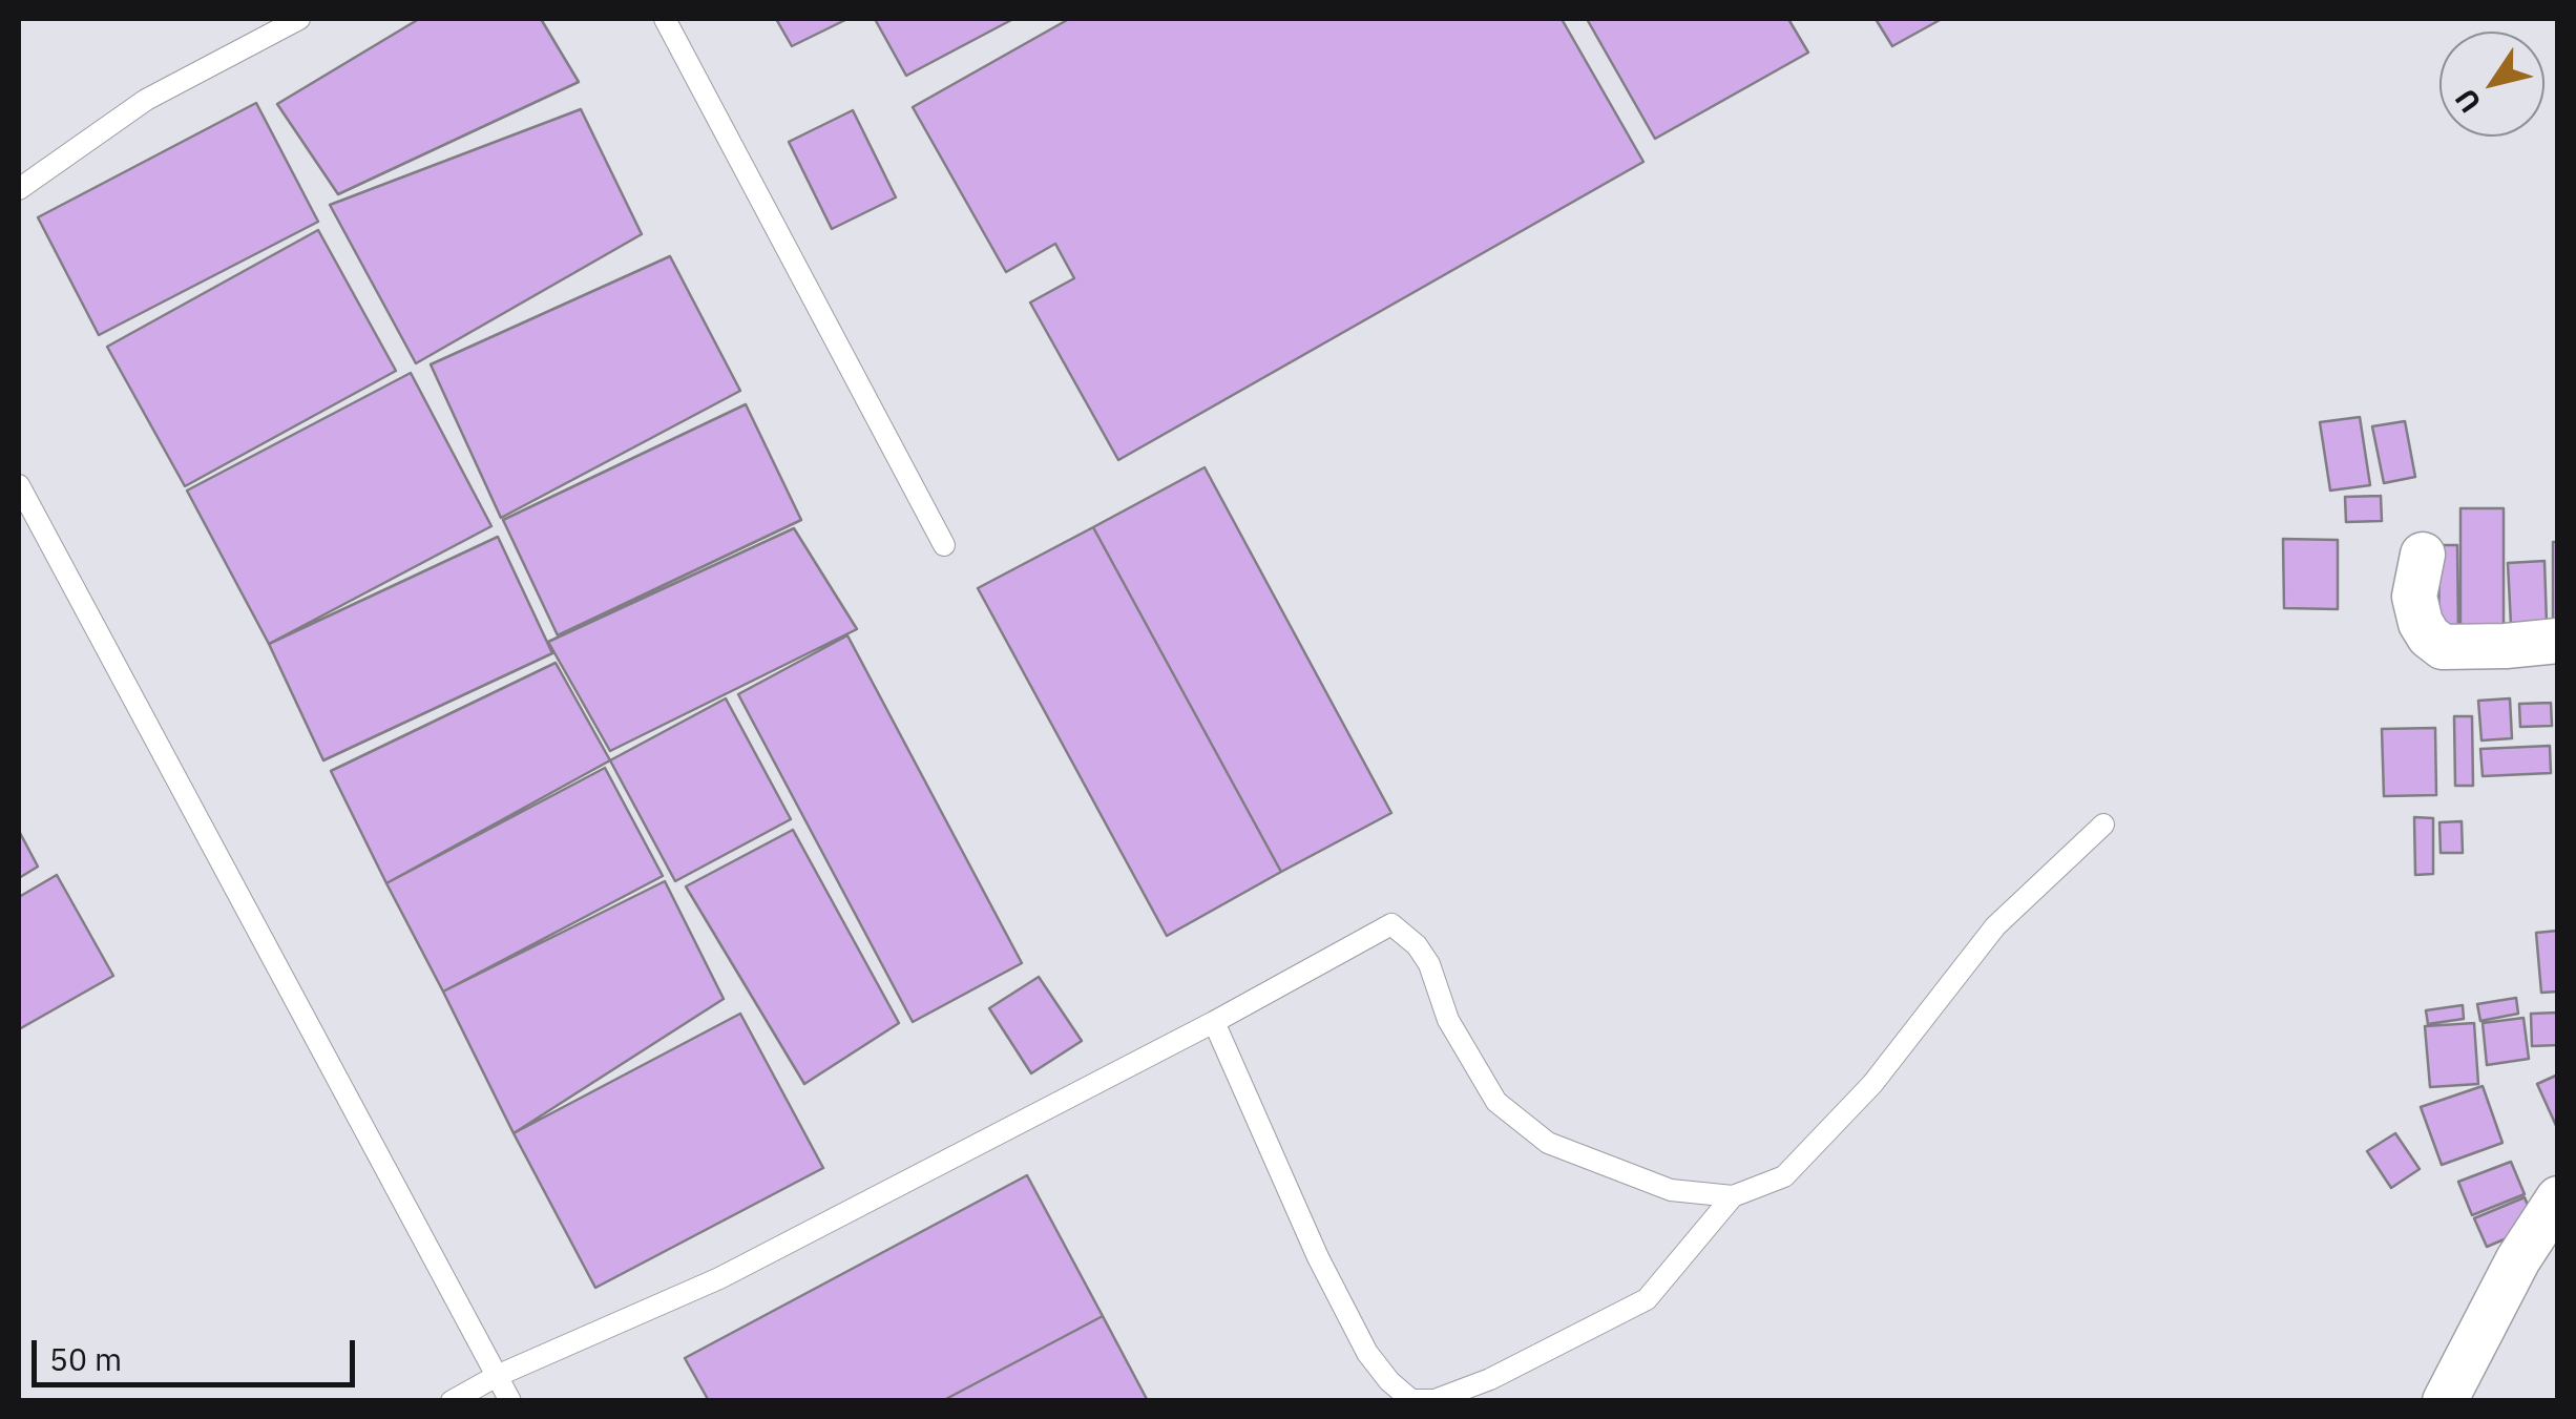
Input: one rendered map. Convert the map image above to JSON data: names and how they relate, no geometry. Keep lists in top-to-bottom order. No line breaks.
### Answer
{"scale_bar":"50 m","north":"bottom left"}
